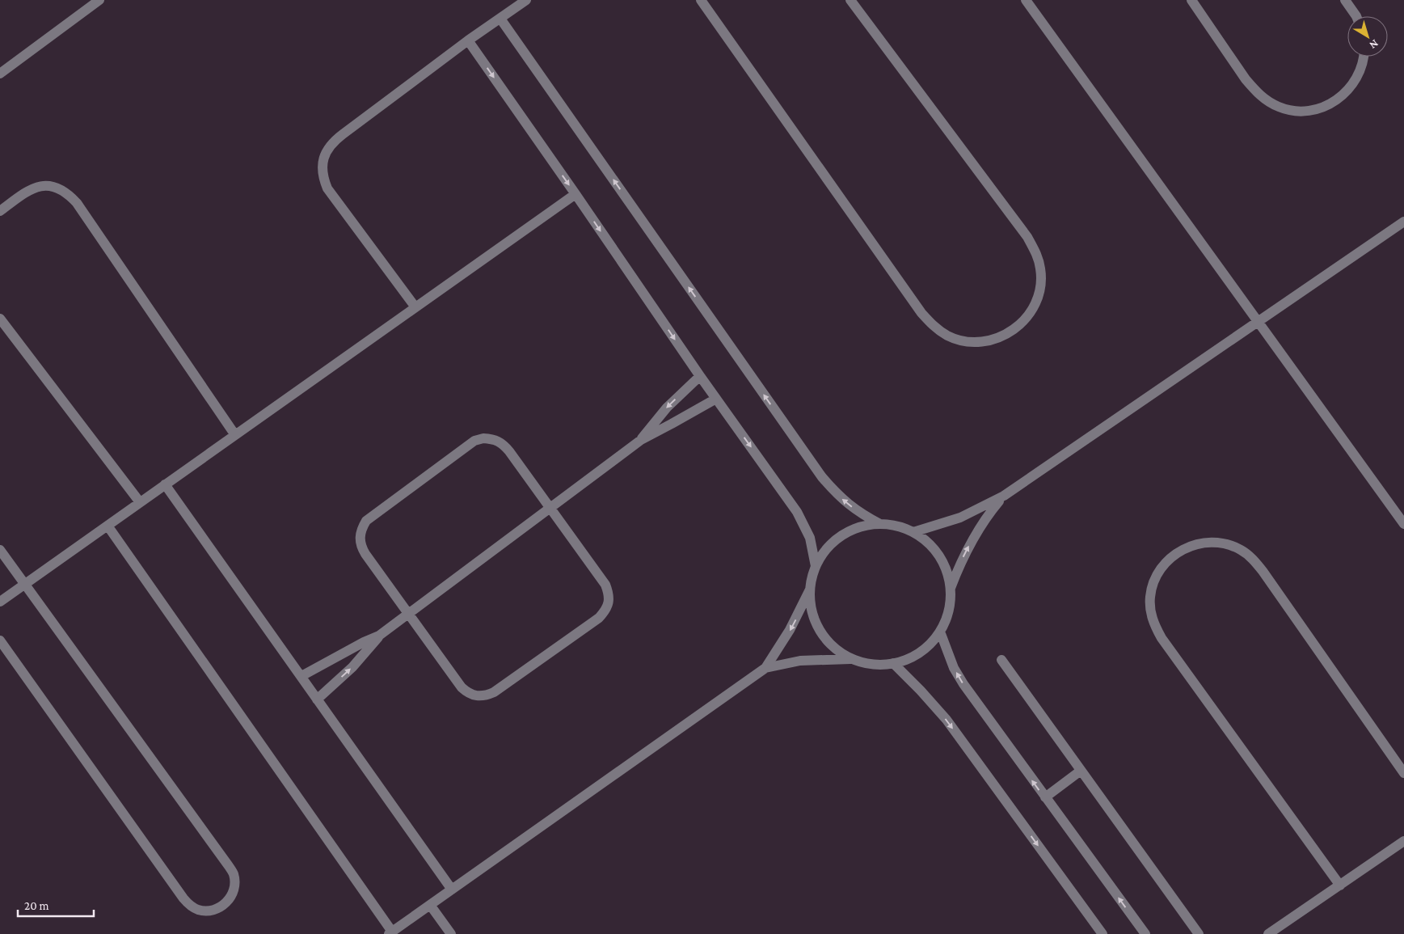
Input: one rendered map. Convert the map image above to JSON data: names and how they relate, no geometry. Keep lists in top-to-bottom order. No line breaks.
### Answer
{"scale_bar":"20 m","north":"bottom right"}
